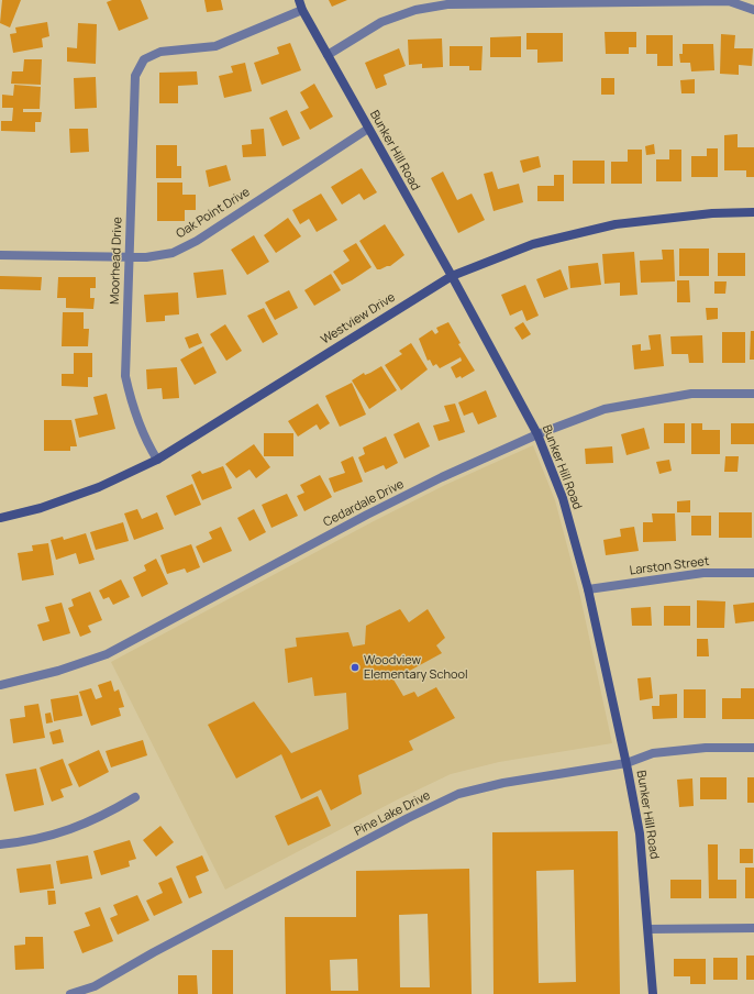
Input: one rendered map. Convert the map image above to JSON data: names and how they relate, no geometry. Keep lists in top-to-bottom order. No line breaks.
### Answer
{"streets":{"street":["Bunker Hill Road","Oak Point Drive","Moorhead Drive","Westview Drive","Cedardale Drive","Larston Street","Pine Lake Drive"]},"crossings":[["Bunker Hill Road","Oak Point Drive"],["Bunker Hill Road","Moorhead Drive"],["Bunker Hill Road","Westview Drive"],["Bunker Hill Road","Cedardale Drive"],["Bunker Hill Road","Larston Street"],["Bunker Hill Road","Pine Lake Drive"],["Oak Point Drive","Moorhead Drive"],["Moorhead Drive","Westview Drive"]],"places":["Woodview Elementary School"]}
